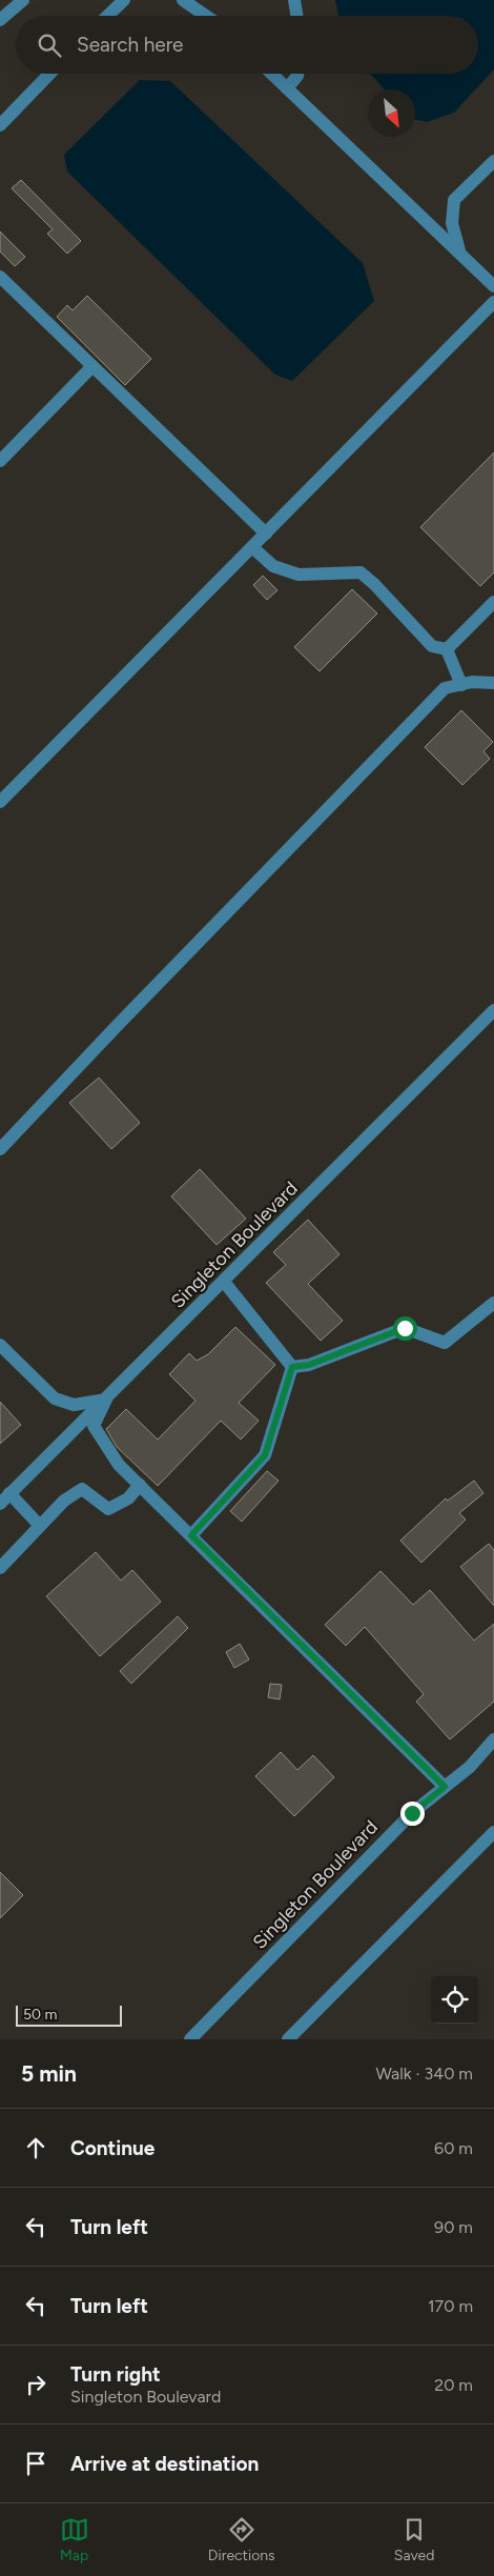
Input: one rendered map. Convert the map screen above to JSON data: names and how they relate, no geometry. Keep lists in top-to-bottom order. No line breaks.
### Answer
{"streets":{"lane":["Singleton Boulevard"]},"scale_bar":"50 m","north":"bottom right","page":{"search":"Search here","scale":"50 m","heading":["5 min","Walk · 340 m"],"list":[["Continue","60 m"],["Turn left","90 m"],["Turn left","170 m"],["Turn right","Singleton Boulevard","20 m"],"Arrive at destination"],"nav":["Map","Directions","Saved"]}}
